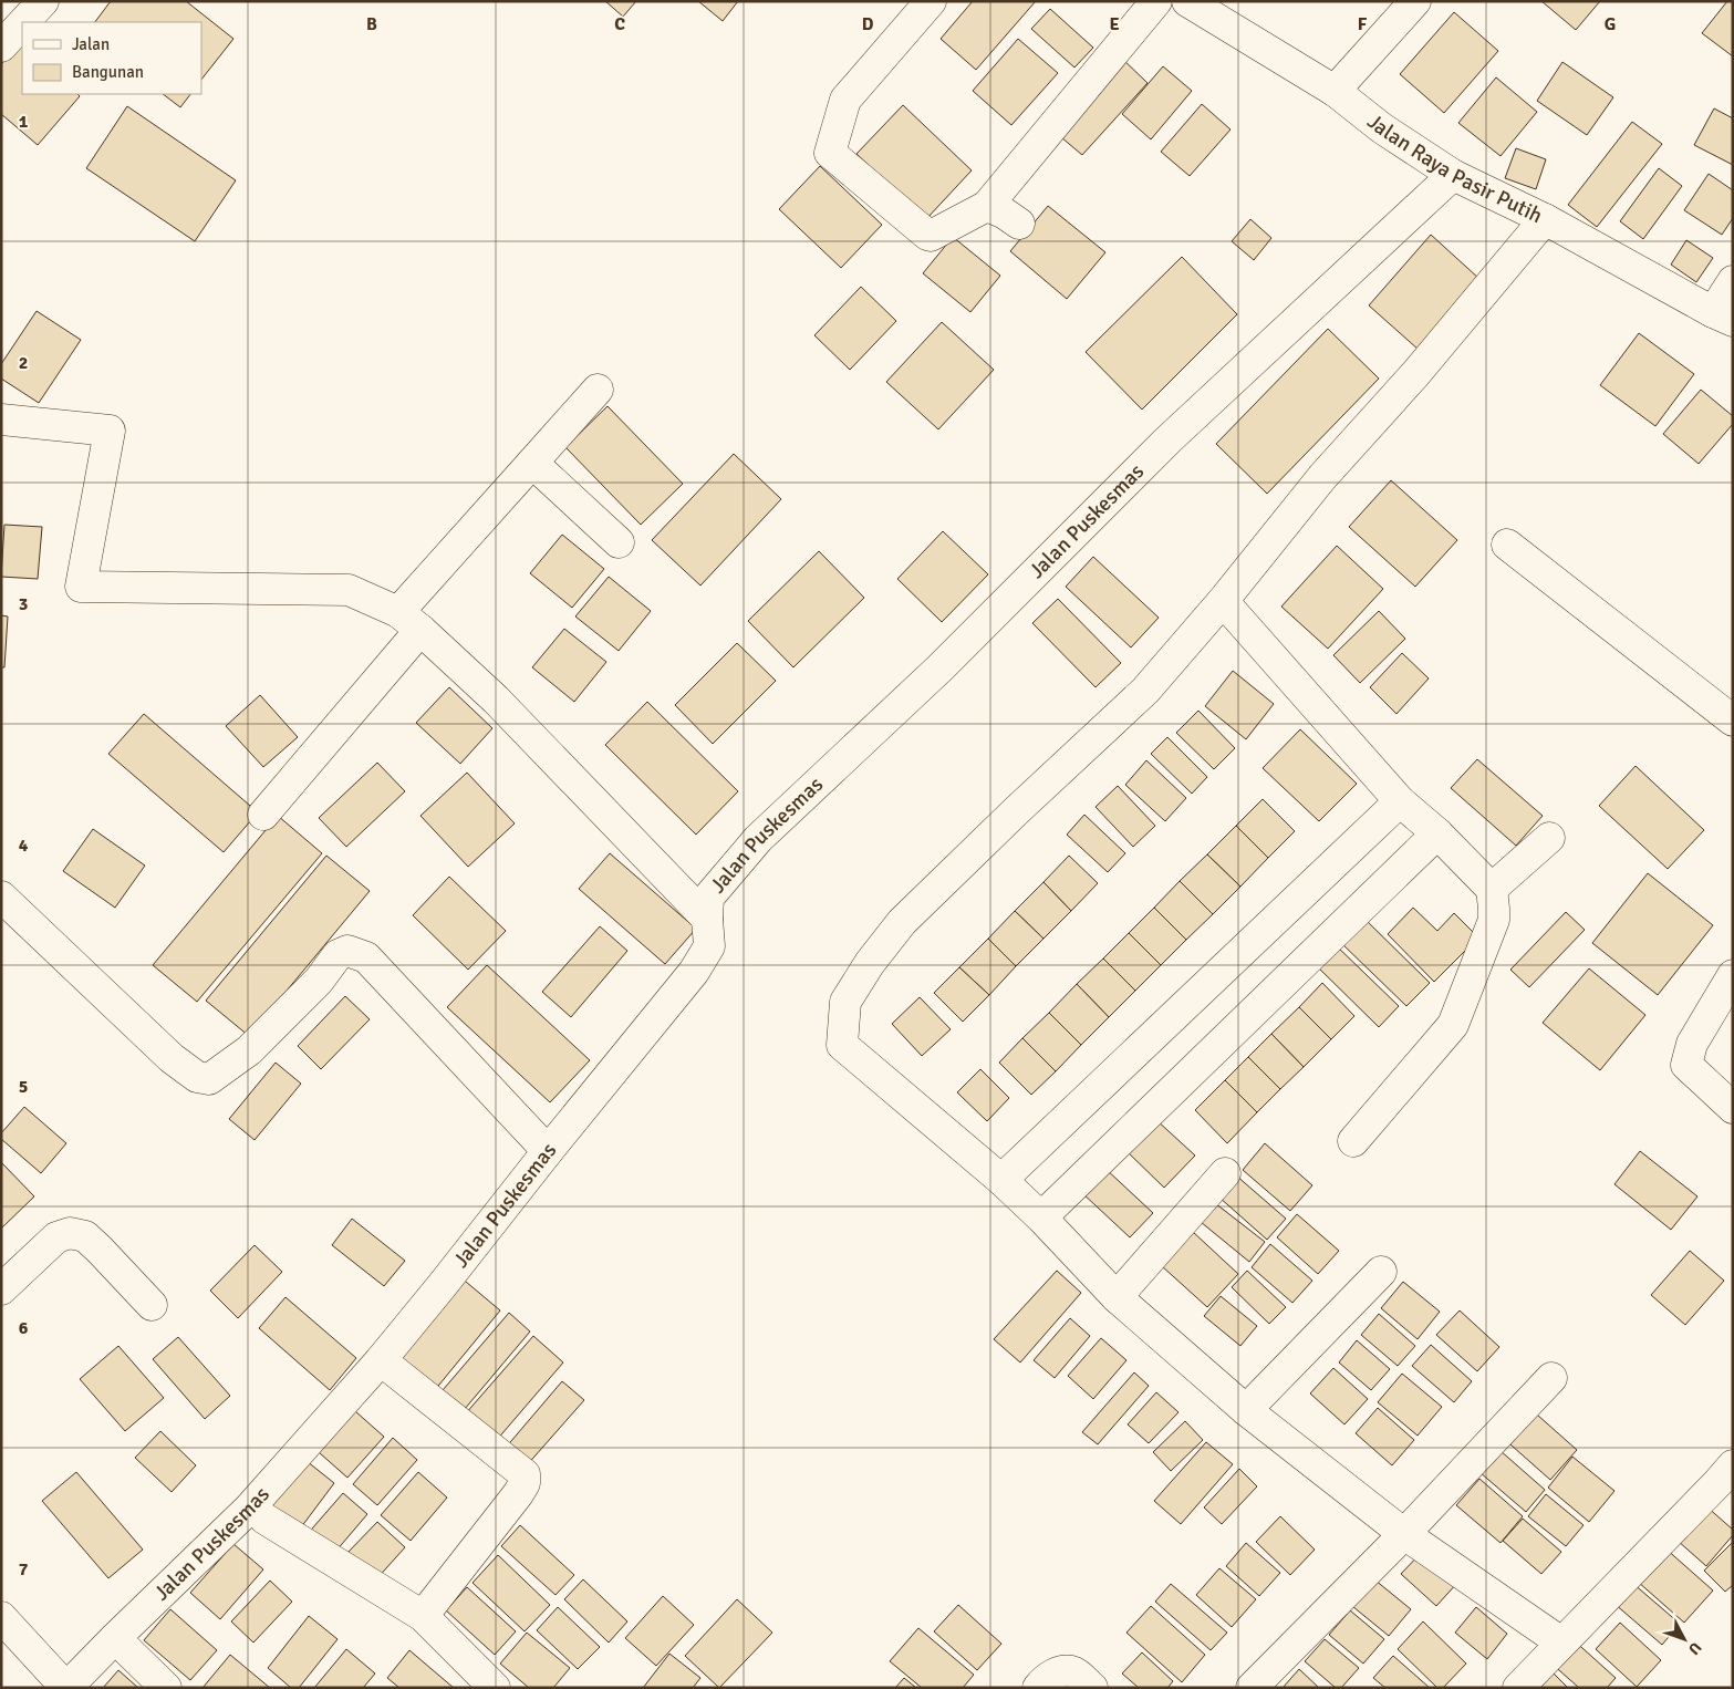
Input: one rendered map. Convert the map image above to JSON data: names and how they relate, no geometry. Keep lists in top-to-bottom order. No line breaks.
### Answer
{"streets":{"street":["Jalan Raya Pasir Putih","Jalan Puskesmas"]},"crossings":[["Jalan Raya Pasir Putih","Jalan Puskesmas"]],"legend":["Jalan","Bangunan"],"north":"bottom right","grid":{"columns":["B","C","D","E","F","G"],"rows":["1","2","3","4","5","6","7"]}}
